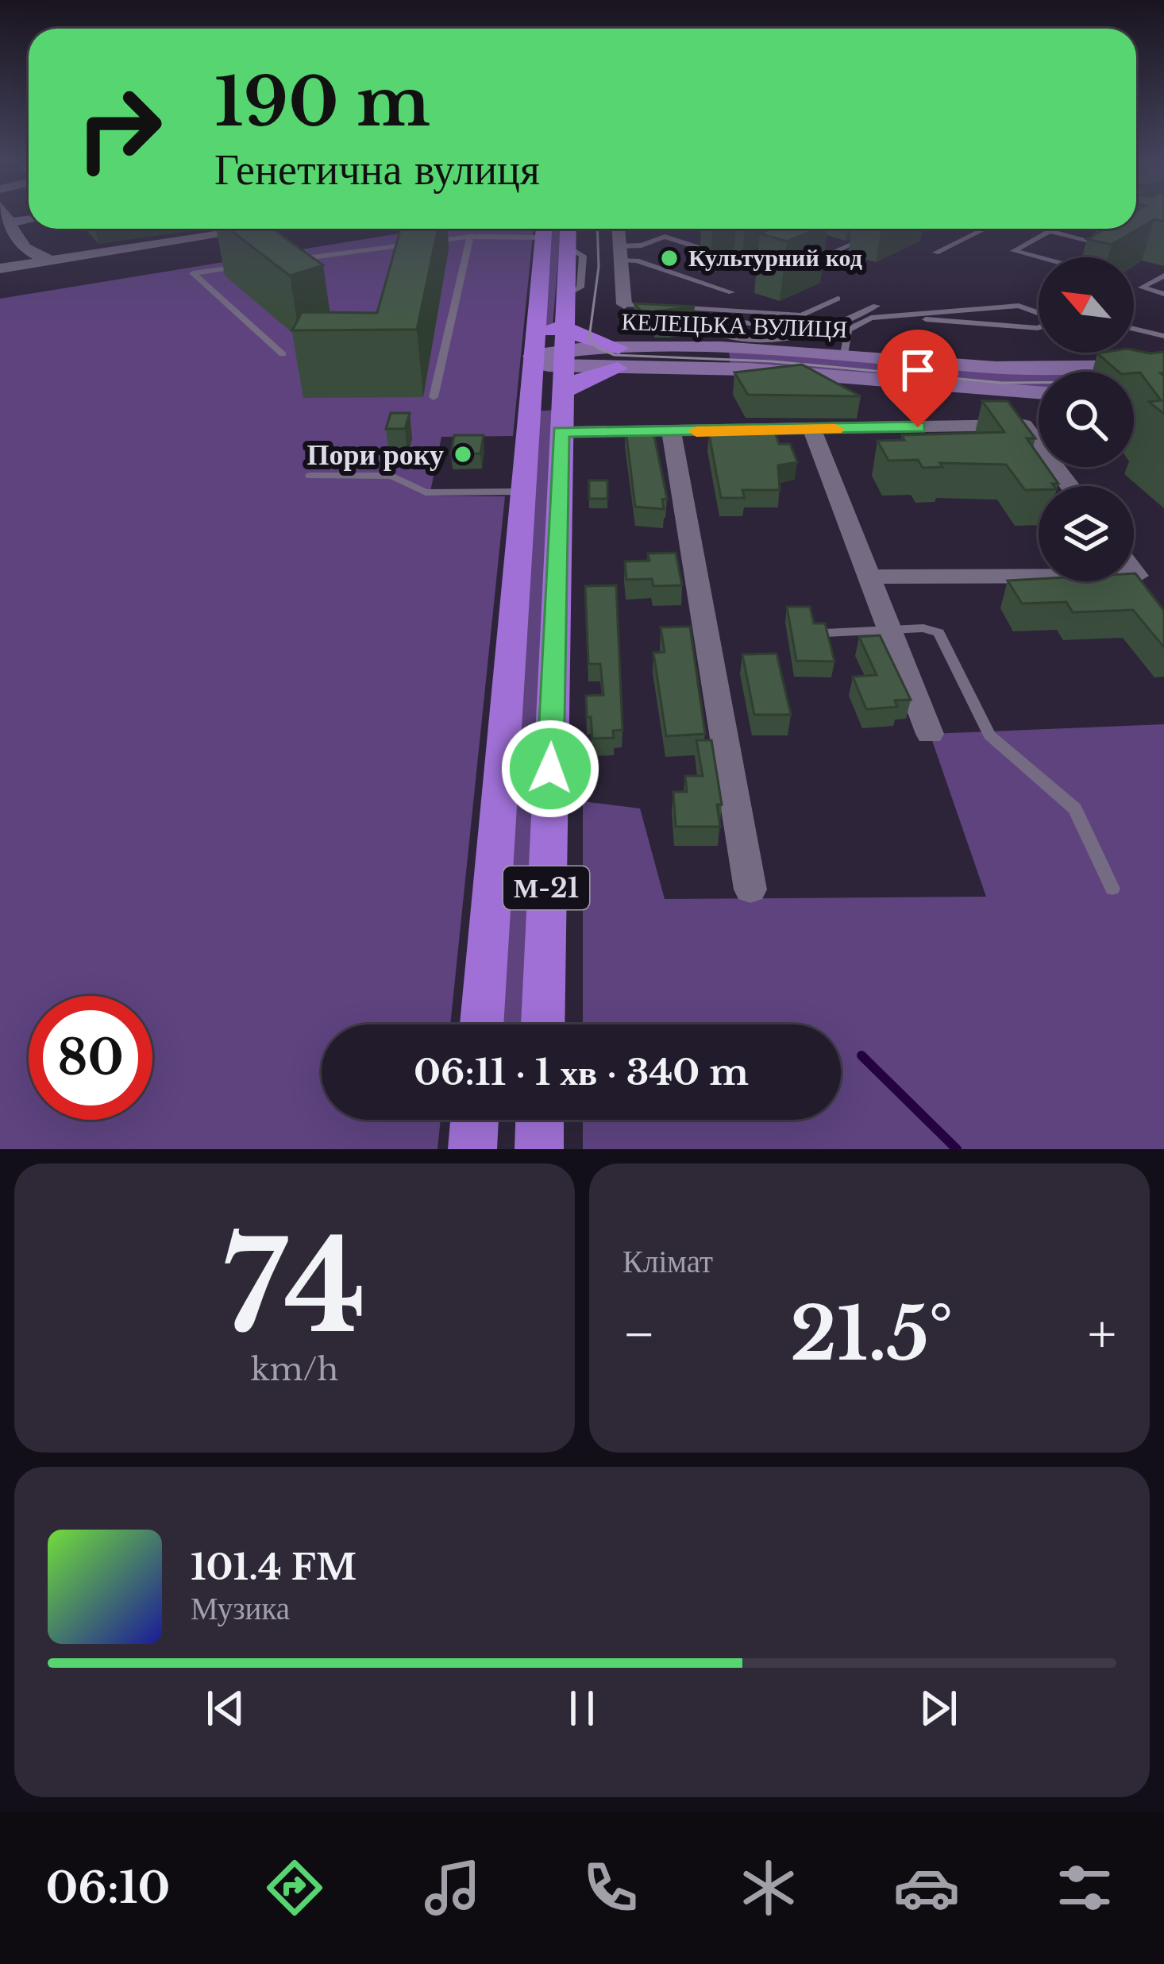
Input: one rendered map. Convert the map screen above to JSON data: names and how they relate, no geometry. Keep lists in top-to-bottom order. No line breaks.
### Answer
{"streets":{"highway":["М-21"],"main road":["КЕЛЕЦЬКА ВУЛИЦЯ"]},"crossings":[["КЕЛЕЦЬКА ВУЛИЦЯ","М-21"]],"places":["Культурний код","Пори року"],"north":"top left","page":{"turn":["190 m","Генетична вулиця"],"limit":"80","trip":"06:11 · 1 хв · 340 m","tile":[["74","km/h"],"Клімат"],"heat":["−","21.5°","+"],"song":["101.4 FM","Музика"],"tabs":"06:10"}}
